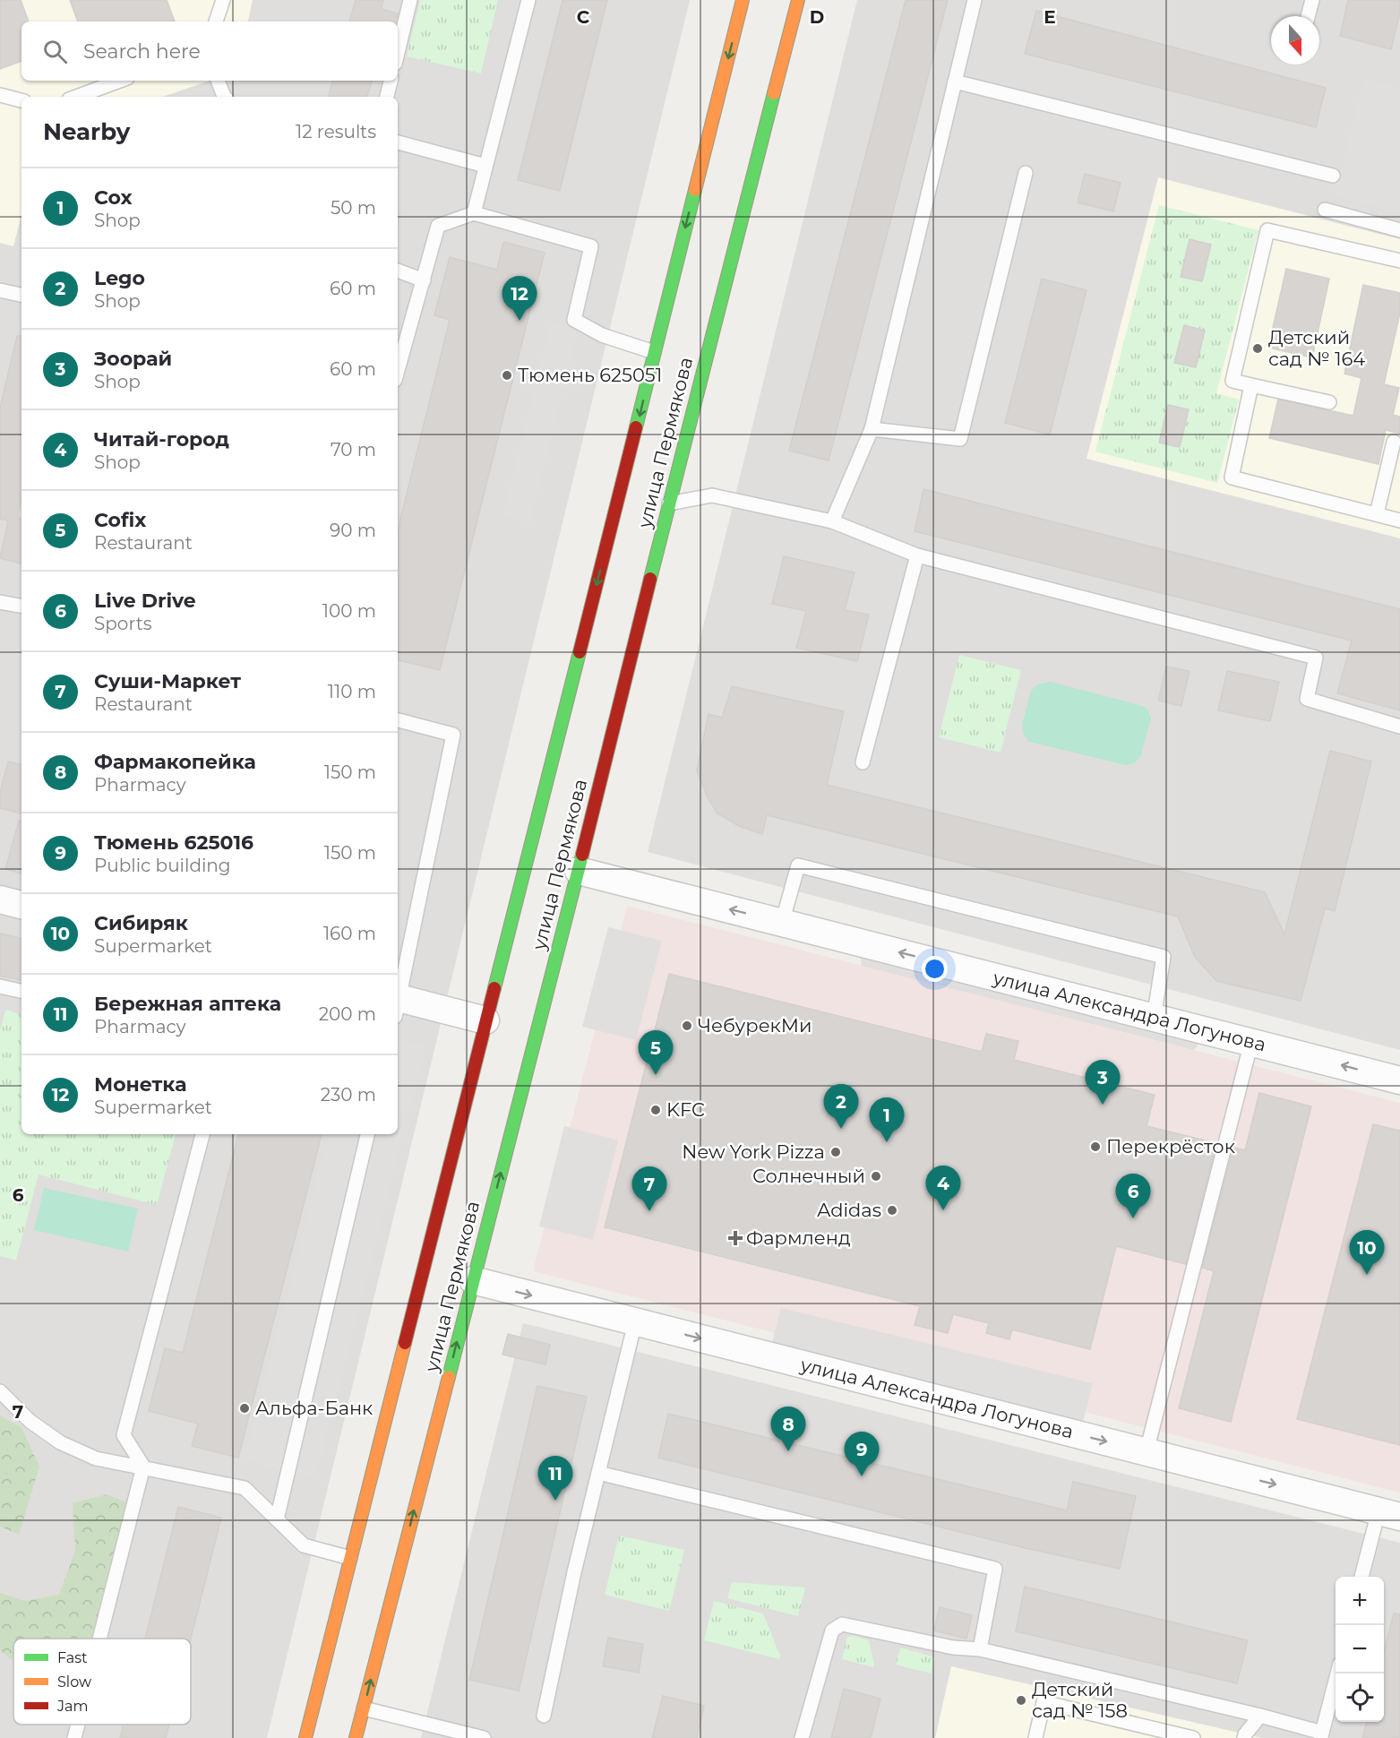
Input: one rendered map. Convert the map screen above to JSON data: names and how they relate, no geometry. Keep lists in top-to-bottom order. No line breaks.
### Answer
{"streets":{"main road":["улица Пермякова"],"street":["улица Александра Логунова"]},"crossings":[["улица Пермякова","улица Александра Логунова"]],"places":{"other":["Детский сад № 164","Тюмень 625051","ЧебурекМи","KFC","Перекрёсток","New York Pizza","Солнечный","Adidas","Альфа-Банк","Детский сад № 158"],"health":["Фармленд"]},"legend":["Fast","Slow","Jam"],"north":"bottom","page":{"search":"Search here","heading":["Nearby","12 results"],"list":[{"mark":"1","name":"Cox","note":"Shop","value":"50 m"},{"mark":"2","name":"Lego","note":"Shop","value":"60 m"},{"mark":"3","name":"Зоорай","note":"Shop","value":"60 m"},{"mark":"4","name":"Читай-город","note":"Shop","value":"70 m"},{"mark":"5","name":"Cofix","note":"Restaurant","value":"90 m"},{"mark":"6","name":"Live Drive","note":"Sports","value":"100 m"},{"mark":"7","name":"Суши-Маркет","note":"Restaurant","value":"110 m"},{"mark":"8","name":"Фармакопейка","note":"Pharmacy","value":"150 m"},{"mark":"9","name":"Тюмень 625016","note":"Public building","value":"150 m"},{"mark":"10","name":"Сибиряк","note":"Supermarket","value":"160 m"},{"mark":"11","name":"Бережная аптека","note":"Pharmacy","value":"200 m"},{"mark":"12","name":"Монетка","note":"Supermarket","value":"230 m"}],"pins":["12","5","3","2","1","4","7","6","10","8","9","11"],"map_buttons":["+","−"]},"grid":{"columns":["C","D","E"],"rows":["6","7"]}}
